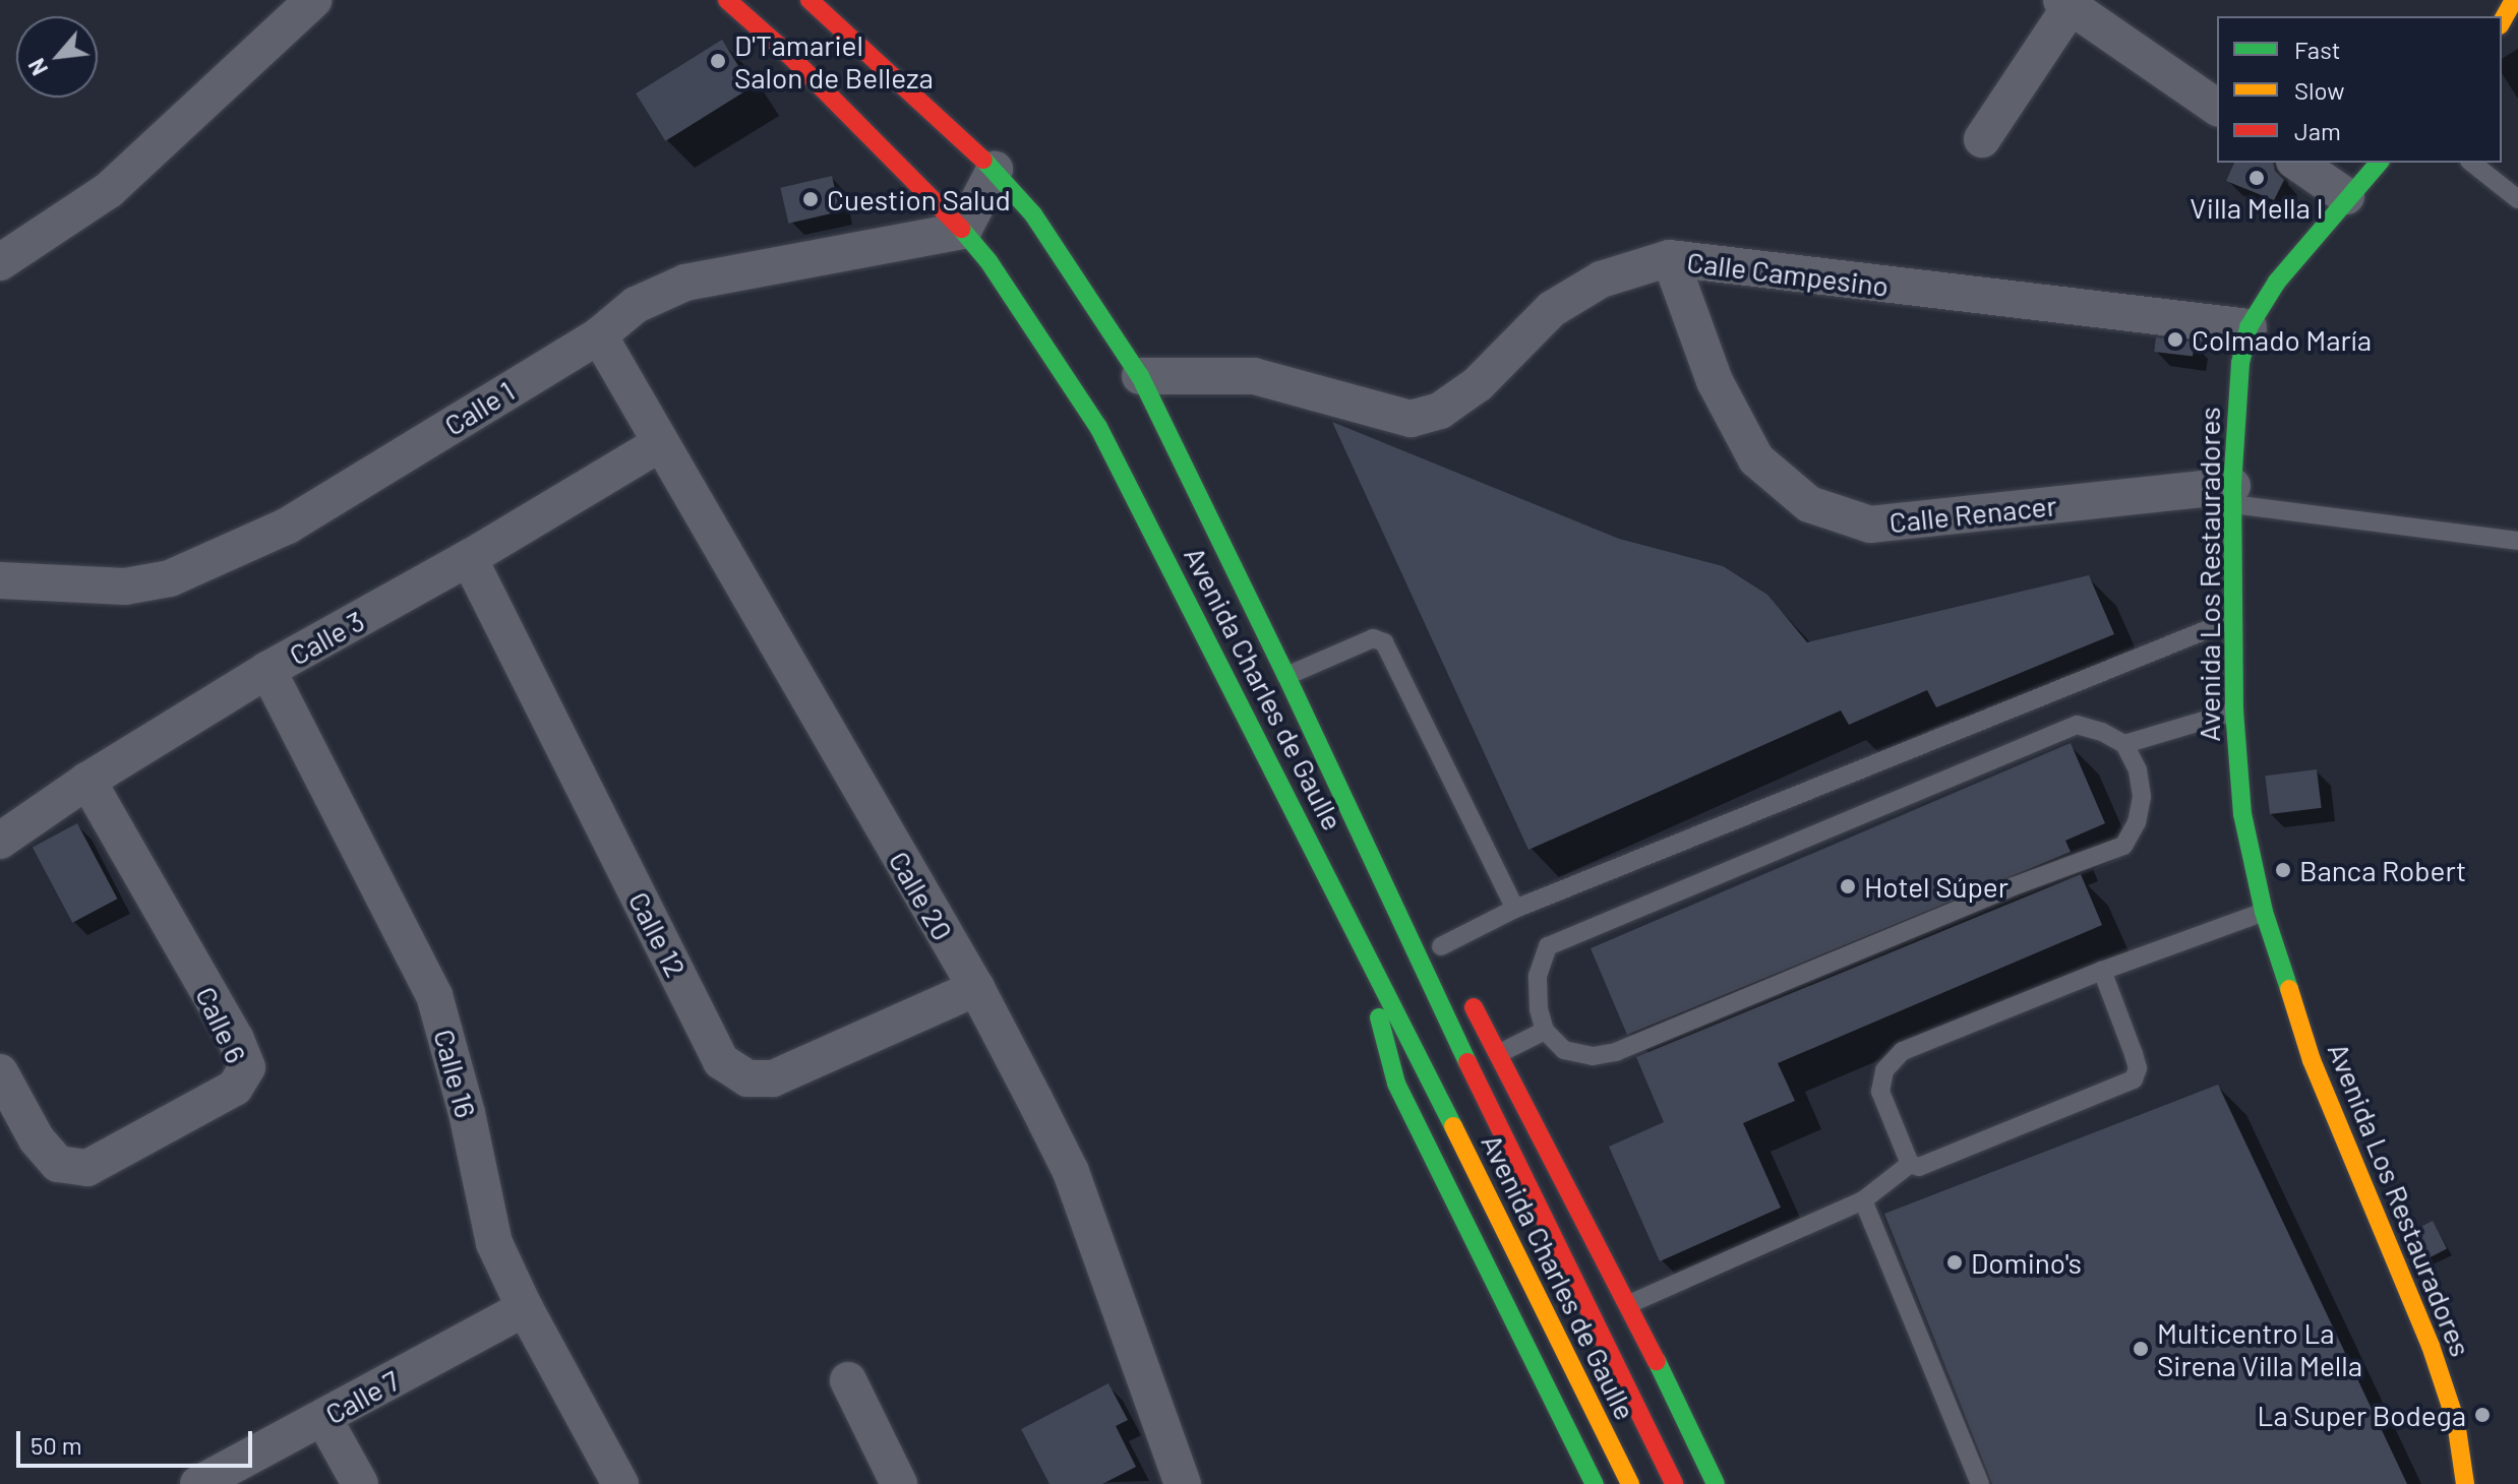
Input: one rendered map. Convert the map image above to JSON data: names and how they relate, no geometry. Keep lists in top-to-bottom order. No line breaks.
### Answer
{"streets":{"main road":["Avenida Los Restauradores","Avenida Charles de Gaulle"],"street":["Calle Campesino","Calle 1","Calle Renacer","Calle 3","Calle 20","Calle 12","Calle 6","Calle 16","Calle 7"]},"crossings":[["Calle Campesino","Calle Renacer"],["Calle Campesino","Avenida Los Restauradores"],["Calle Campesino","Avenida Charles de Gaulle"],["Calle 1","Avenida Charles de Gaulle"],["Calle 1","Calle 20"],["Calle Renacer","Avenida Los Restauradores"],["Calle 3","Calle 20"],["Calle 3","Calle 12"],["Calle 3","Calle 6"],["Calle 3","Calle 16"],["Calle 20","Calle 12"],["Calle 16","Calle 7"]],"places":["D'Tamariel Salon de Belleza","Villa Mella I","Cuestion Salud","Colmado María","Banca Robert","Hotel Súper","Domino's","Multicentro La Sirena Villa Mella","La Super Bodega"],"legend":["Fast","Slow","Jam"],"scale_bar":"50 m","north":"bottom left"}
